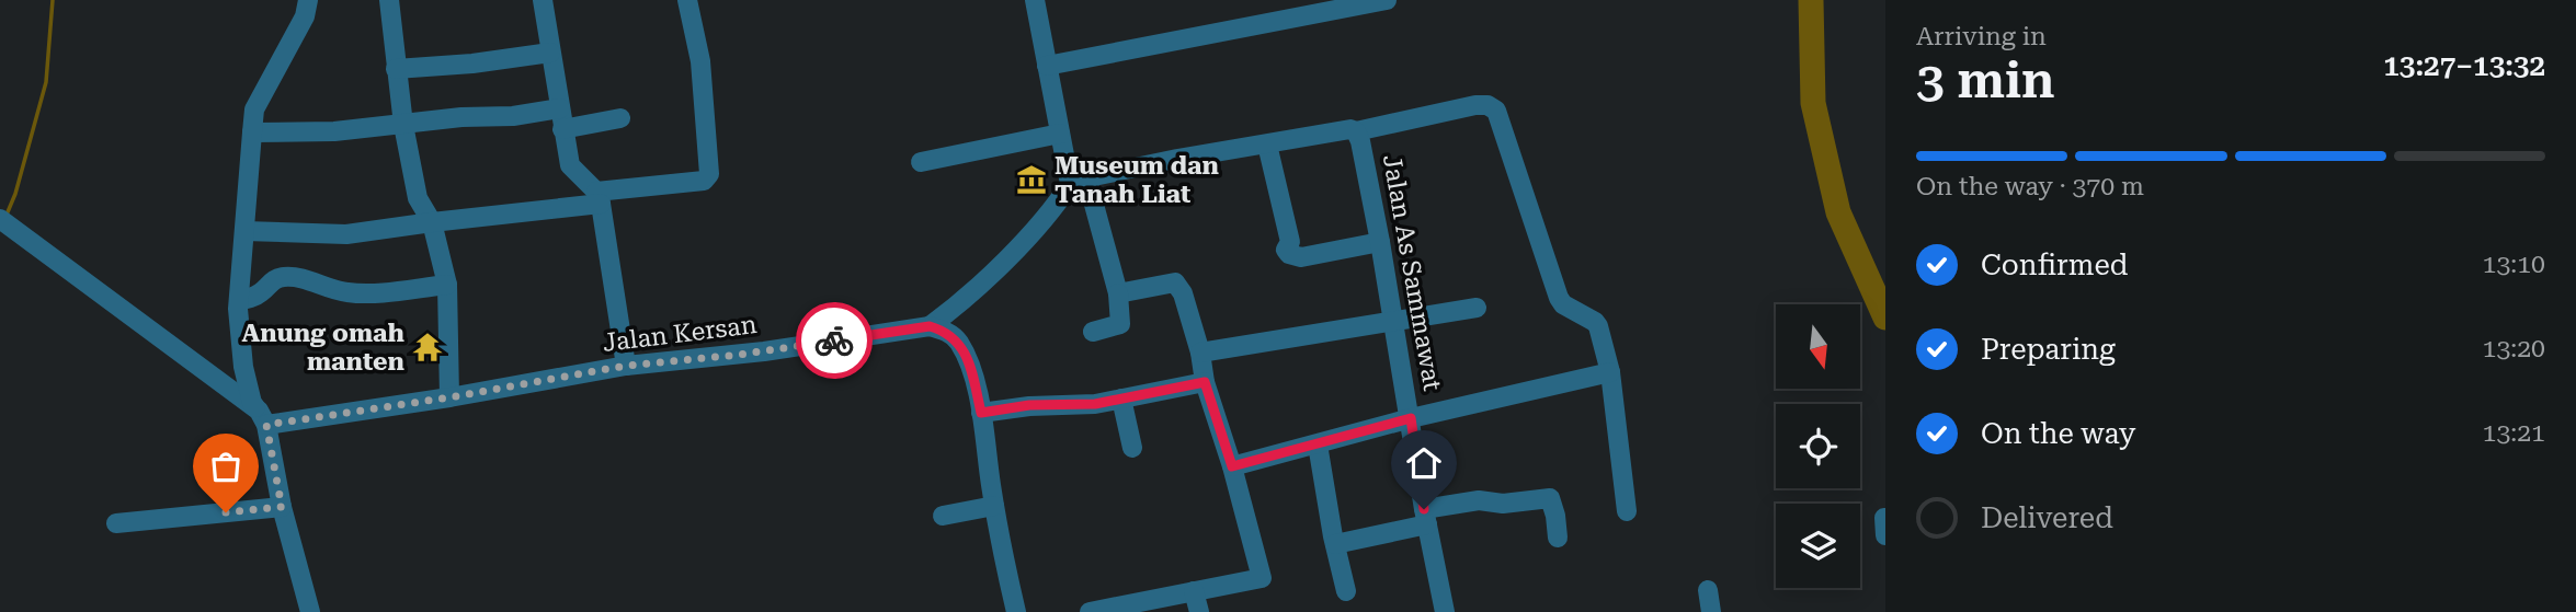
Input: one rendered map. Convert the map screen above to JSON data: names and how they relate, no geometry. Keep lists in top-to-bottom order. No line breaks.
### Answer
{"streets":{"street":["Jalan As Sammawat","Jalan Kersan"]},"places":{"museum":["Museum dan Tanah Liat"],"temple":["Anung omah manten"]},"north":"bottom","page":{"heading":["3 min","Arriving in","13:27–13:32"],"bar":"On the way · 370 m","list":[["Confirmed","13:10"],["Preparing","13:20"],["On the way","13:21"],"Delivered"]}}
